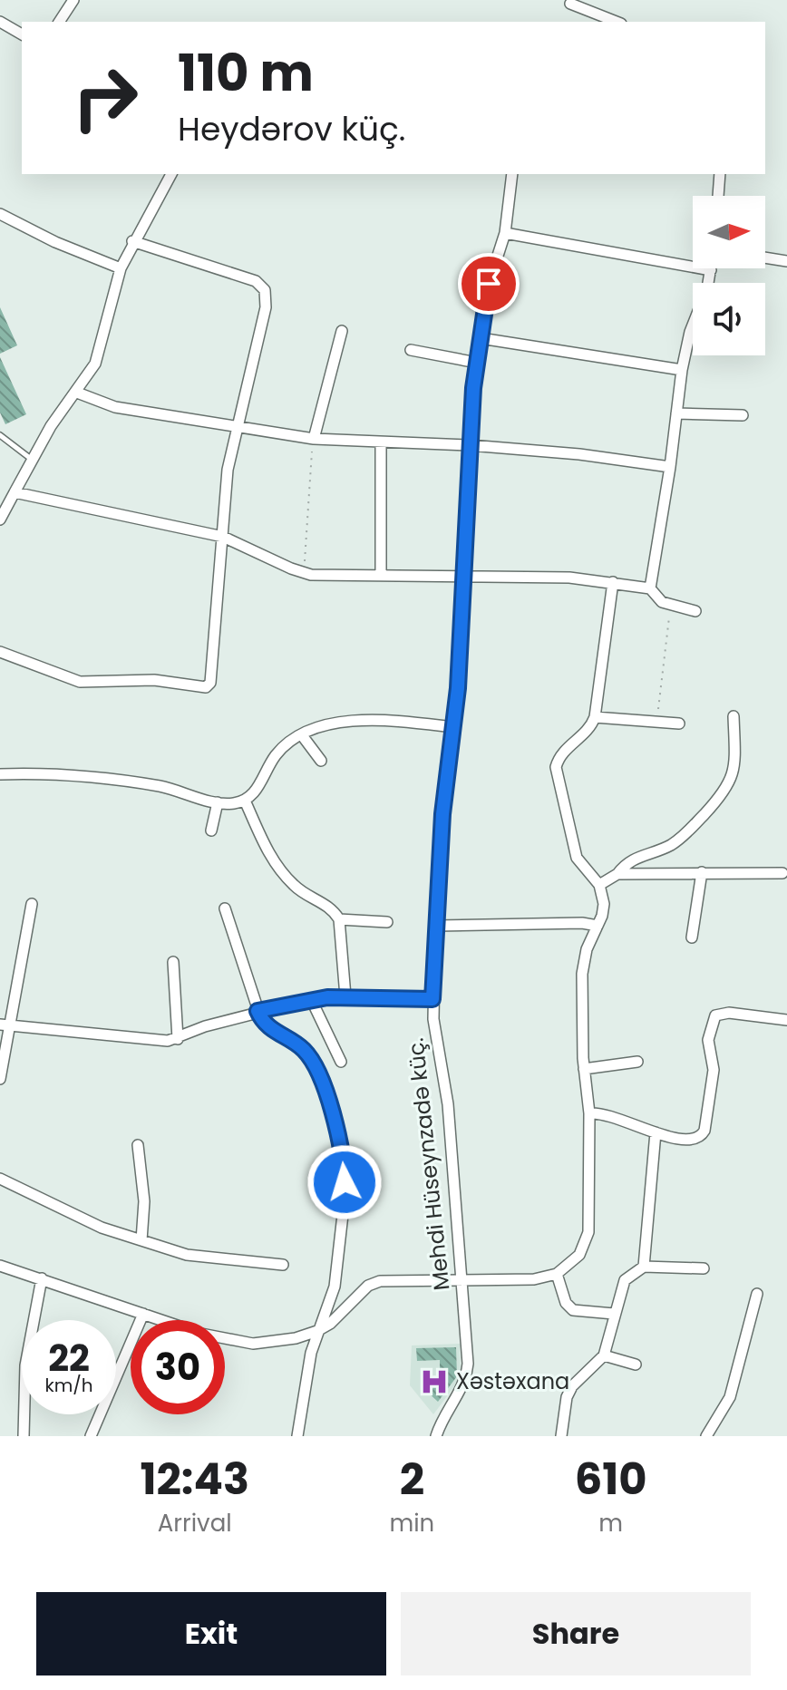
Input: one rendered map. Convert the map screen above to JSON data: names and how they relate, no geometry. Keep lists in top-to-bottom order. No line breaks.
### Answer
{"streets":{"street":["Mehdi Hüseynzadə küç."]},"places":{"hospital":["Xəstəxana"]},"north":"right","page":{"turn":["110 m","Heydərov küç."],"speed":"22 km/h","limit":"30","eta":["12:43","Arrival","2","min","610","m"],"buttons":["Exit","Share"]}}
